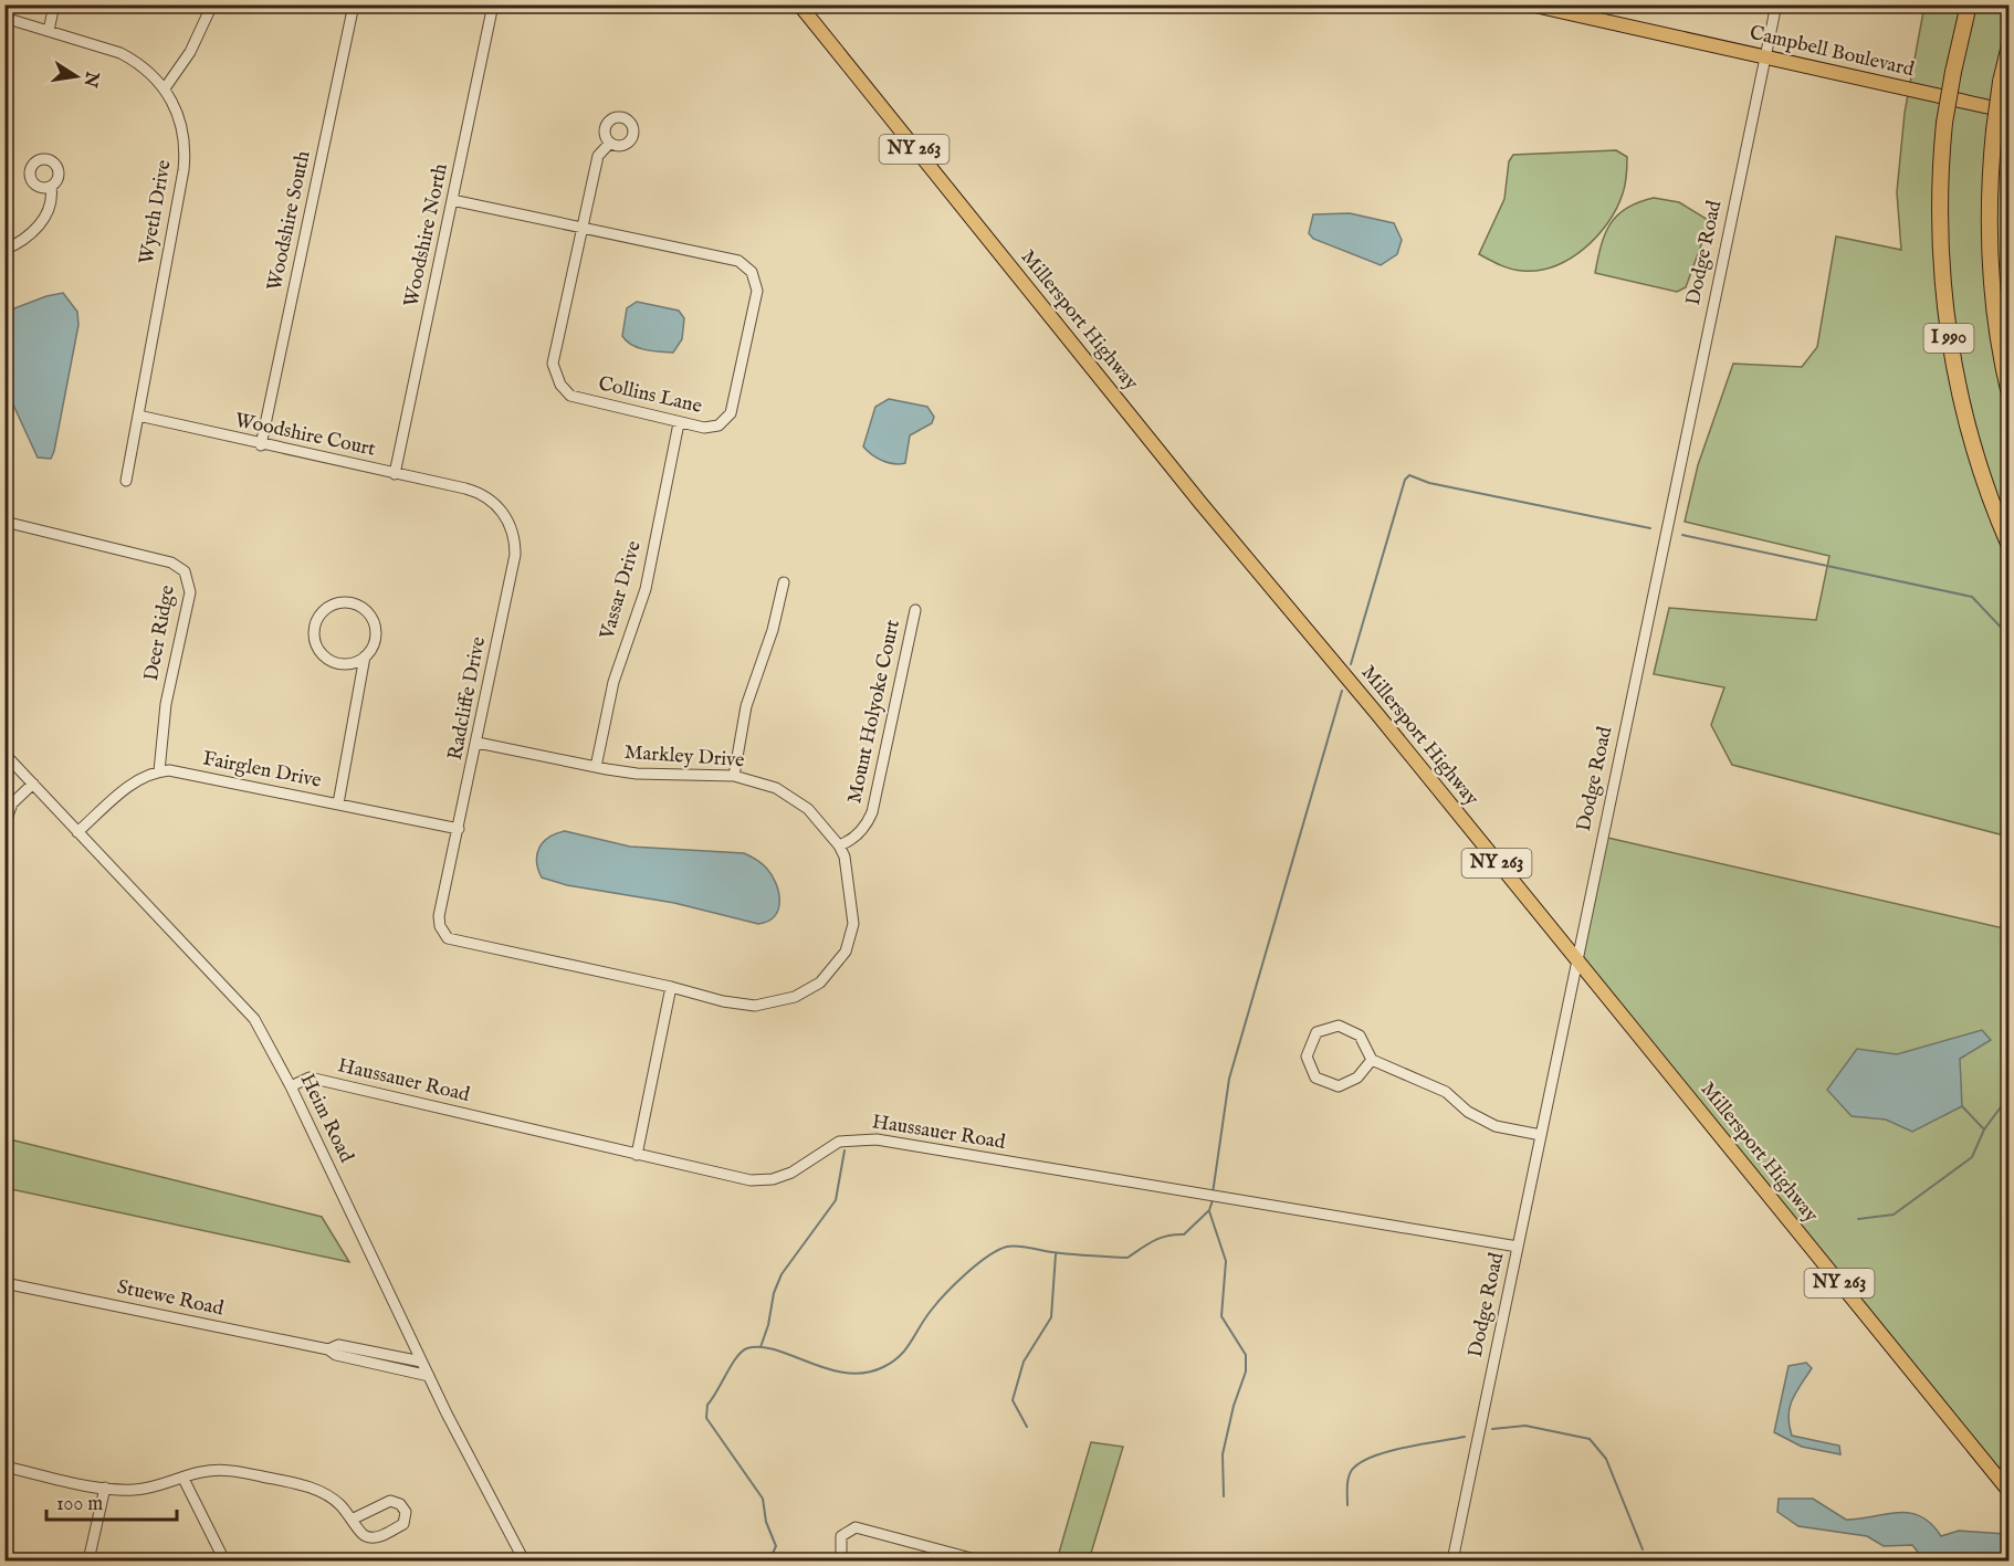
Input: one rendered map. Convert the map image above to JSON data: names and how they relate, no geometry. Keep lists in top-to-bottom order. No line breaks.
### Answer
{"streets":{"highway":["I 990"],"main road":["Campbell Boulevard","NY 263","Millersport Highway"],"street":["Wyeth Drive","Woodshire South","Woodshire North","Dodge Road","Collins Lane","Woodshire Court","Vassar Drive","Deer Ridge","Radcliffe Drive","Mount Holyoke Court","Markley Drive","Fairglen Drive","Haussauer Road","Heim Road","Stuewe Road"]},"crossings":[["Campbell Boulevard","Dodge Road"],["Wyeth Drive","Woodshire Court"],["Woodshire South","Woodshire Court"],["Woodshire North","Collins Lane"],["Woodshire North","Woodshire Court"],["Dodge Road","Millersport Highway"],["Dodge Road","Haussauer Road"],["Collins Lane","Vassar Drive"],["Woodshire Court","Radcliffe Drive"],["Vassar Drive","Markley Drive"],["Deer Ridge","Fairglen Drive"],["Radcliffe Drive","Markley Drive"],["Radcliffe Drive","Fairglen Drive"],["Mount Holyoke Court","Markley Drive"],["Haussauer Road","Heim Road"],["Heim Road","Stuewe Road"]],"scale_bar":"100 m","north":"right"}
